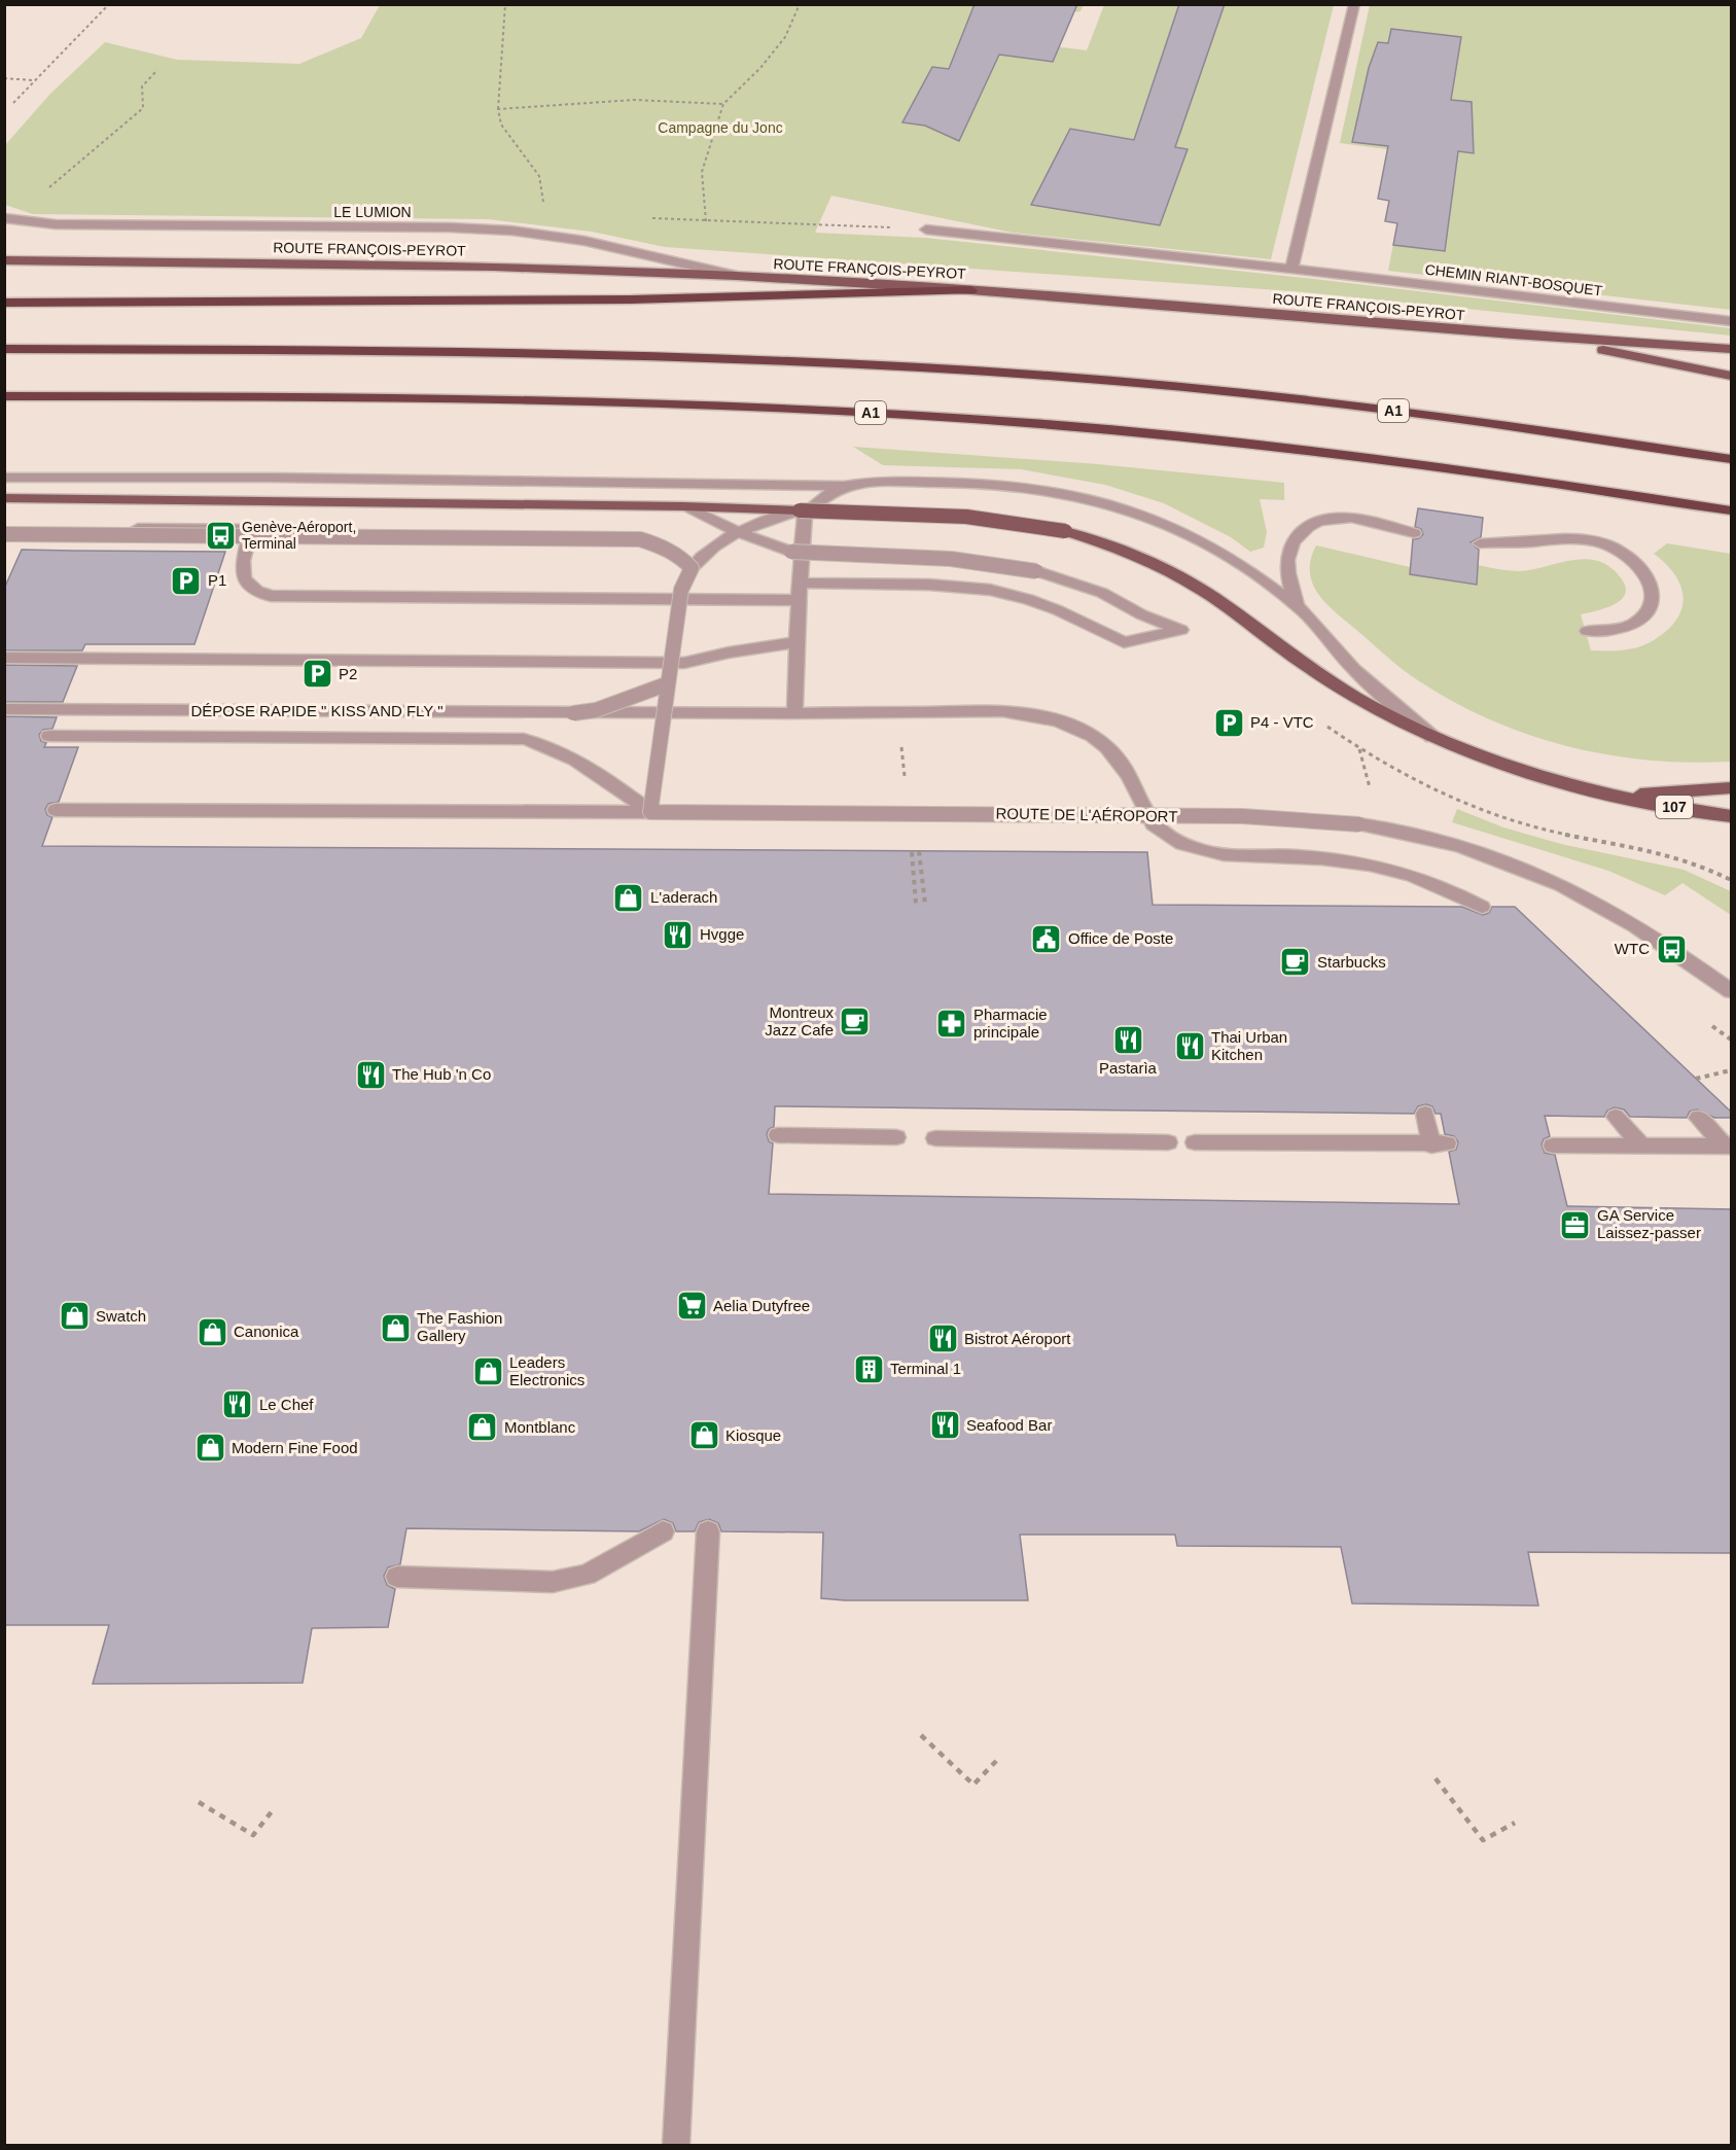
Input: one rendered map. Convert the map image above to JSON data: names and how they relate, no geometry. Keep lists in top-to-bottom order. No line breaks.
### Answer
{"streets":{"highway":["A1"],"main road":["ROUTE FRANÇOIS-PEYROT","107"],"street":["LE LUMION","CHEMIN RIANT-BOSQUET","DÉPOSE RAPIDE \" KISS AND FLY \"","ROUTE DE L'AÉROPORT"]},"crossings":[["LE LUMION","ROUTE FRANÇOIS-PEYROT"]],"parks":["Campagne du Jonc"],"places":{"bus stop":["Genève-Aéroport, Terminal","WTC"],"parking":["P1","P2","P4 - VTC"],"shop":["L'aderach","Swatch","The Fashion Gallery","Canonica","Leaders Electronics","Montblanc","Kiosque","Modern Fine Food"],"restaurant":["Hvgge","Pastarìa","Thai Urban Kitchen","The Hub 'n Co","Bistrot Aéroport","Le Chef","Seafood Bar"],"public building":["Office de Poste"],"cafe":["Starbucks","Montreux Jazz Cafe"],"pharmacy":["Pharmacie principale"],"office":["GA Service Laissez-passer"],"supermarket":["Aelia Dutyfree"],"building":["Terminal 1"]}}
